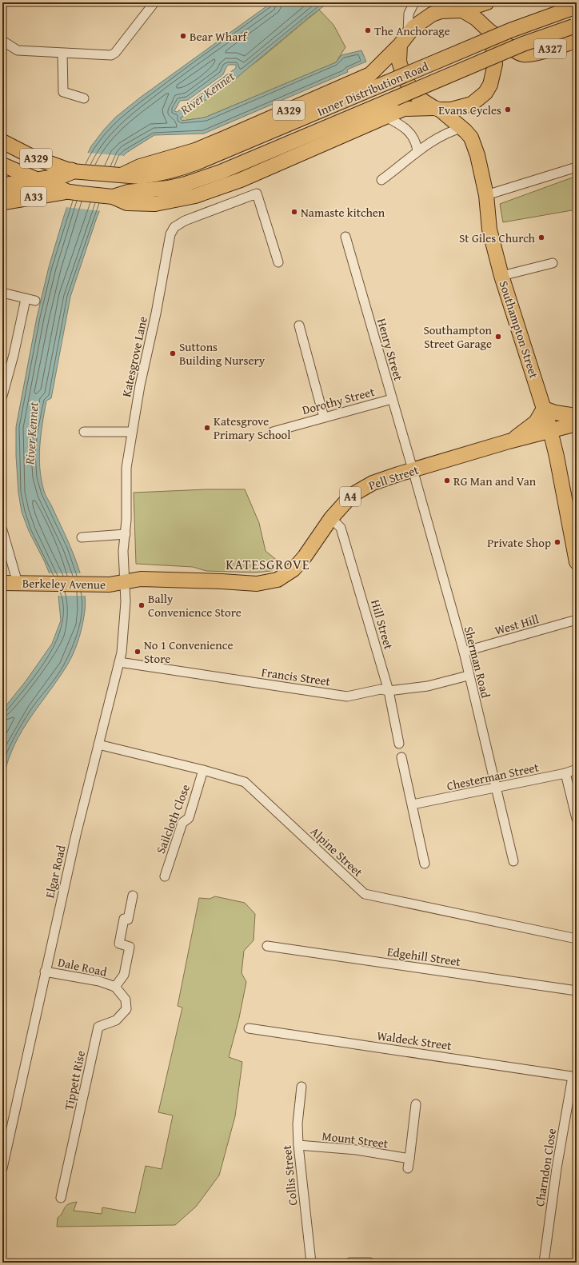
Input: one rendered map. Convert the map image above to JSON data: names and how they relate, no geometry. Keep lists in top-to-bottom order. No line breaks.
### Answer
{"streets":{"highway":["A33"],"main road":["A327","Inner Distribution Road","A329","Southampton Street","Pell Street","A4","Berkeley Avenue"],"street":["Henry Street","Katesgrove Lane","Dorothy Street","Hill Street","West Hill","Sherman Road","Francis Street","Chesterman Street","Sailcloth Close","Alpine Street","Elgar Road","Edgehill Street","Dale Road","Waldeck Street","Tippett Rise","Mount Street","Charndon Close","Collis Street"]},"crossings":[["A327","A329"],["A327","Southampton Street"],["Inner Distribution Road","A329"],["Inner Distribution Road","A33"],["A329","Southampton Street"],["Southampton Street","Pell Street"],["Southampton Street","A4"],["Henry Street","Dorothy Street"],["Henry Street","Pell Street"],["Henry Street","Sherman Road"],["Katesgrove Lane","Pell Street"],["Katesgrove Lane","Berkeley Avenue"],["Katesgrove Lane","Elgar Road"],["Pell Street","A4"],["Pell Street","Berkeley Avenue"],["Pell Street","Hill Street"],["Pell Street","Sherman Road"],["Pell Street","Elgar Road"],["Berkeley Avenue","Elgar Road"],["Hill Street","Francis Street"],["West Hill","Sherman Road"],["Sherman Road","Francis Street"],["Sherman Road","Chesterman Street"],["Francis Street","Elgar Road"],["Sailcloth Close","Alpine Street"],["Alpine Street","Elgar Road"],["Elgar Road","Dale Road"],["Dale Road","Tippett Rise"],["Waldeck Street","Charndon Close"],["Mount Street","Collis Street"]],"districts":["KATESGROVE"],"water":["River Kennet"],"places":["The Anchorage","Bear Wharf","Evans Cycles","Namaste kitchen","St Giles Church","Southampton Street Garage","Suttons Building Nursery","Katesgrove Primary School","RG Man and Van","Private Shop","Bally Convenience Store","No 1 Convenience Store"]}
